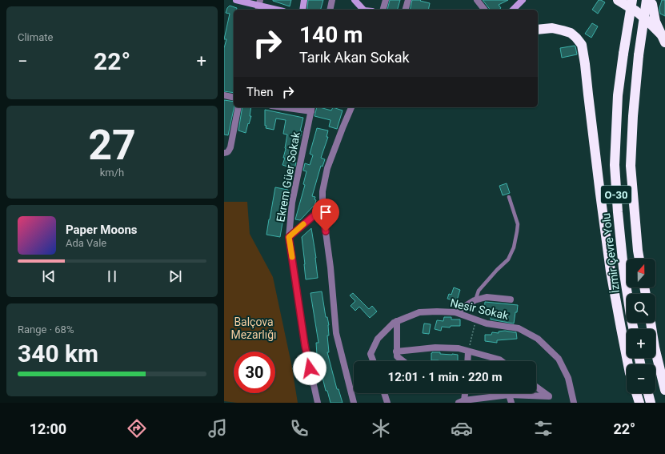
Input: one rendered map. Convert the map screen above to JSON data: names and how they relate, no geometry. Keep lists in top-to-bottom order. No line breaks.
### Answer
{"streets":{"highway":["O-30","İzmir Çevre Yolu"],"street":["Ekrem Güer Sokak","Nesir Sokak"]},"parks":["Balçova Mezarlığı"],"north":"top","page":{"tile":["Climate",["27","km/h"],["Range · 68%","340 km"]],"turn":["140 m","Tarık Akan Sokak"],"heat":["−","22°","+"],"then":"Then","song":["Paper Moons","Ada Vale"],"map_buttons":["+","−"],"limit":"30","trip":"12:01 · 1 min · 220 m","tabs":["12:00","22°"]}}
